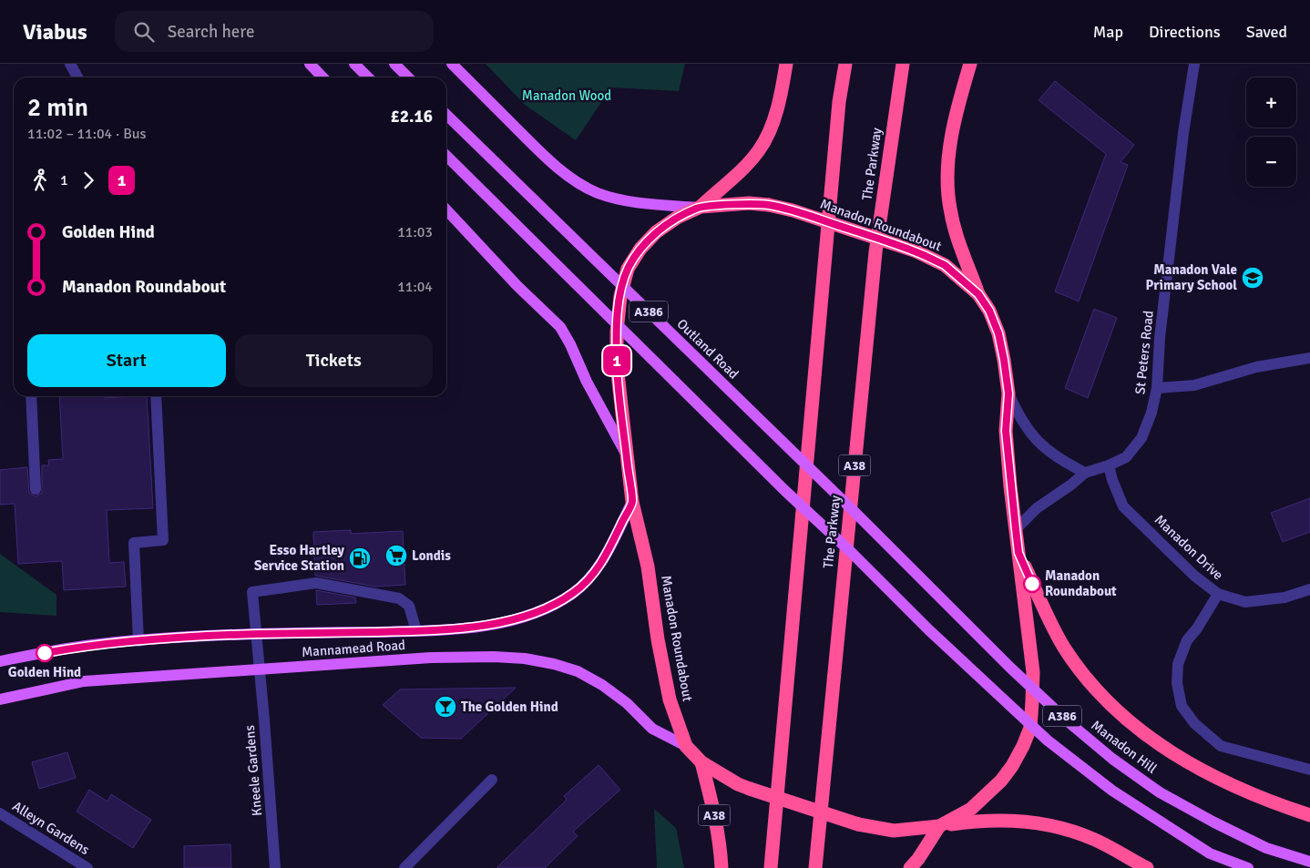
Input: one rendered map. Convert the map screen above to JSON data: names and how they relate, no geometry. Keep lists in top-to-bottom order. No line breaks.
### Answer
{"streets":{"highway":["The Parkway","Manadon Roundabout","A38"],"main road":["A386","Outland Road","Mannamead Road","Manadon Hill"],"street":["St Peters Road","Manadon Drive","Kneele Gardens","Alleyn Gardens"]},"crossings":[["Manadon Roundabout","St Peters Road"],["Manadon Roundabout","A38"],["Manadon Roundabout","Mannamead Road"],["Outland Road","Manadon Hill"],["St Peters Road","Manadon Drive"],["Mannamead Road","Kneele Gardens"]],"parks":["Manadon Wood"],"places":{"school or university":["Manadon Vale Primary School"],"supermarket":["Londis"],"fuel station":["Esso Hartley Service Station"],"other":["Manadon Roundabout","Golden Hind"],"bar":["The Golden Hind"]},"lines":["bus line 1"],"page":{"header":"Viabus","search":"Search here","nav":["Map","Directions","Saved"],"on_map":"1","map_buttons":["+","−"],"heading":["2 min","11:02 – 11:04 · Bus","£2.16"],"legs":["1","1"],"list":[{"name":"Golden Hind","value":"11:03"},{"name":"Manadon Roundabout","value":"11:04"}],"buttons":["Start","Tickets"]}}
